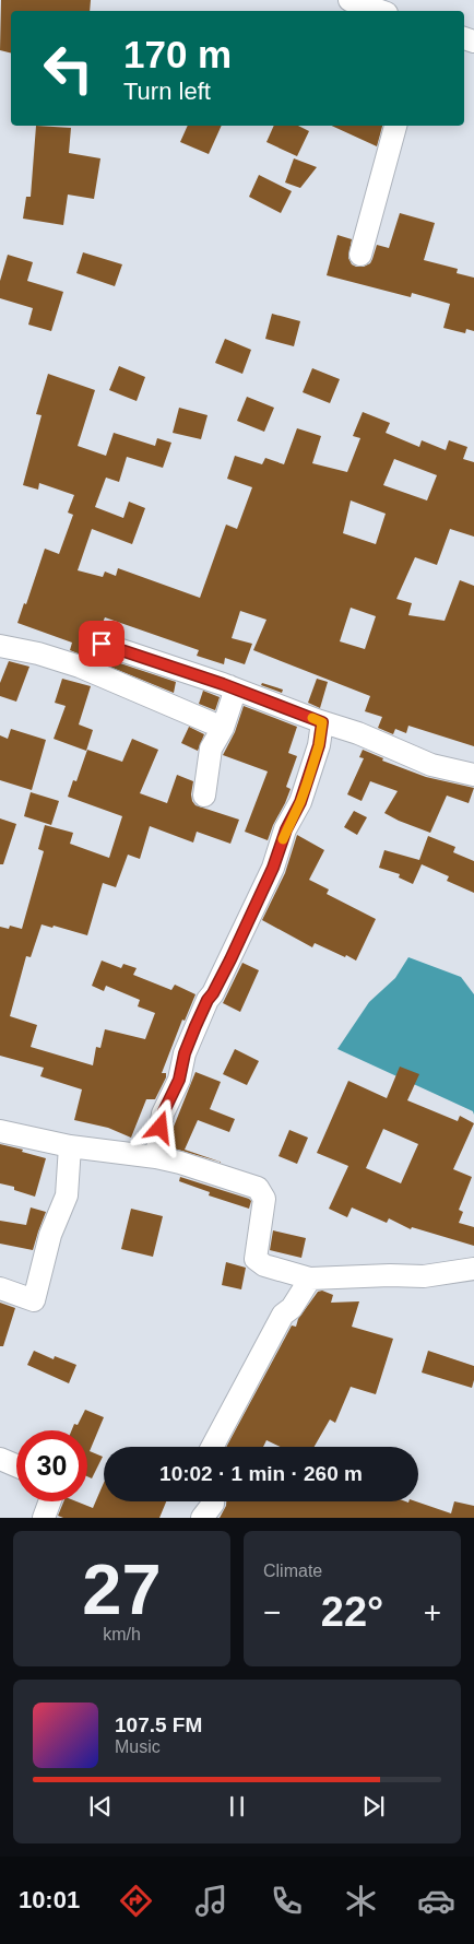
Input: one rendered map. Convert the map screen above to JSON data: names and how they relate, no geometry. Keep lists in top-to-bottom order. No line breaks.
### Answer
{"page":{"turn":["170 m","Turn left"],"limit":"30","trip":"10:02 · 1 min · 260 m","tile":[["27","km/h"],"Climate"],"heat":["−","22°","+"],"song":["107.5 FM","Music"],"tabs":"10:01"}}
